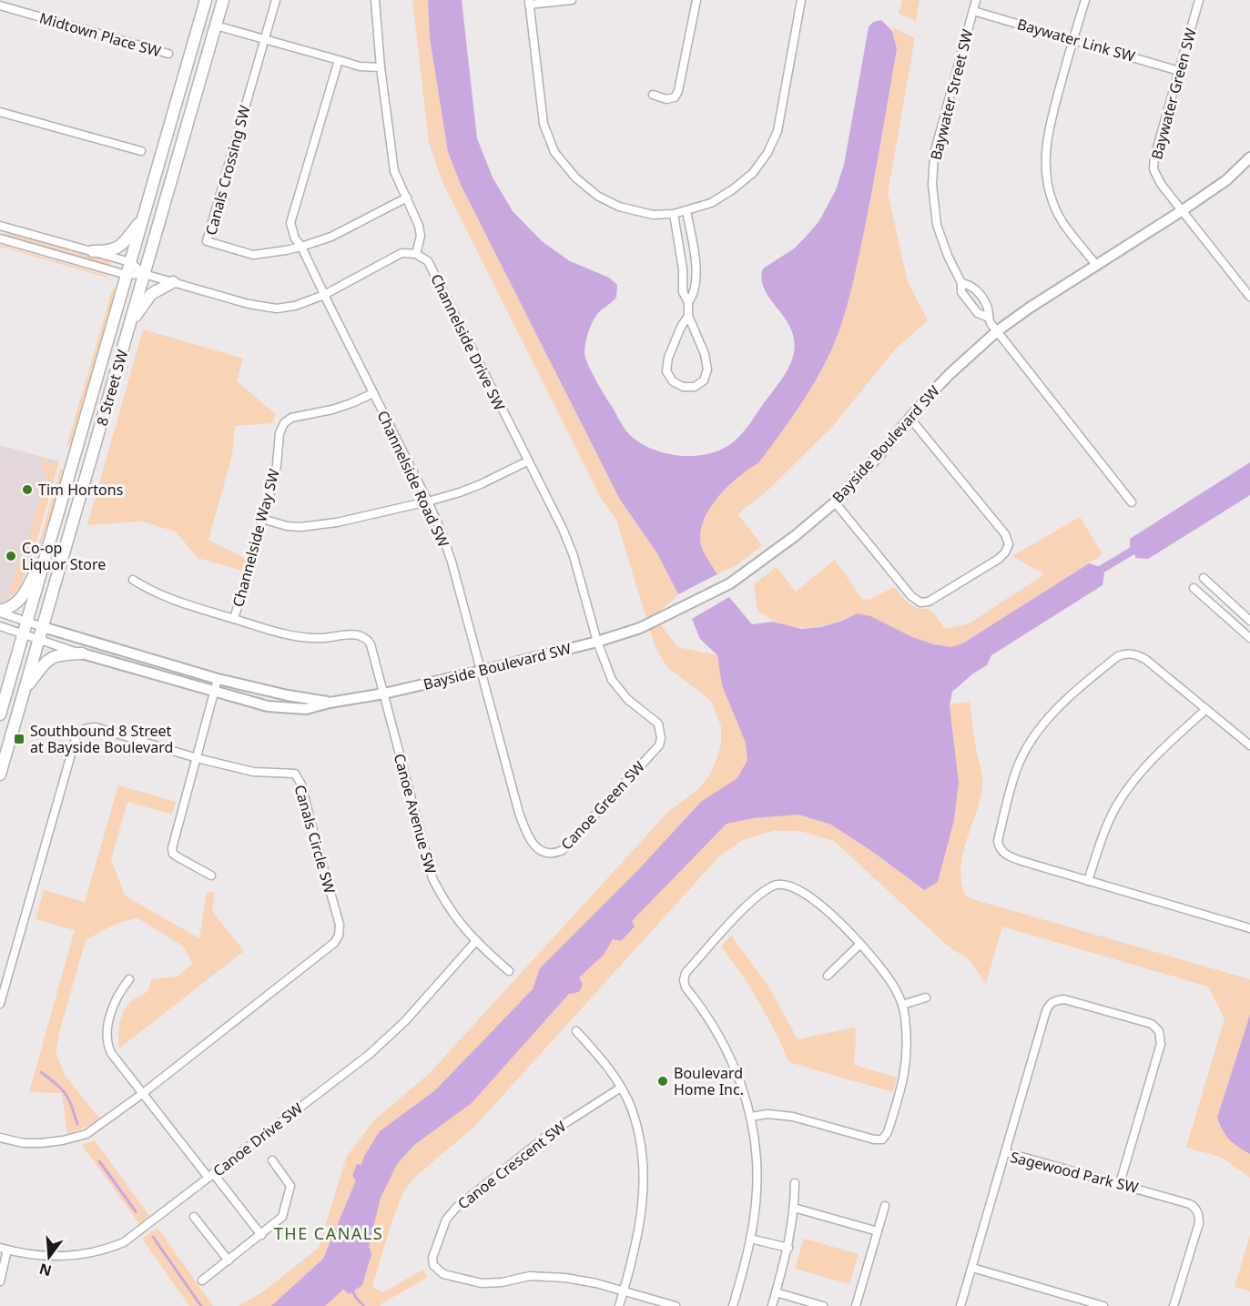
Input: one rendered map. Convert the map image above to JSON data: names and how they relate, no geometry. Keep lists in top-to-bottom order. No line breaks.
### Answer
{"streets":{"main road":["8 Street SW"],"street":["Midtown Place SW","Baywater Link SW","Baywater Green SW","Baywater Street SW","Canals Crossing SW","Channelside Drive SW","Bayside Boulevard SW","Channelside Road SW","Channelside Way SW","Canoe Green SW","Canoe Avenue SW","Canals Circle SW","Canoe Drive SW","Canoe Crescent SW","Sagewood Park SW"]},"crossings":[["Baywater Link SW","Baywater Green SW"],["Baywater Link SW","Baywater Street SW"],["Baywater Green SW","Bayside Boulevard SW"],["Baywater Street SW","Bayside Boulevard SW"],["Channelside Drive SW","Bayside Boulevard SW"],["Channelside Drive SW","Canoe Green SW"],["8 Street SW","Bayside Boulevard SW"],["Bayside Boulevard SW","Channelside Road SW"],["Bayside Boulevard SW","Channelside Way SW"],["Bayside Boulevard SW","Canoe Green SW"],["Bayside Boulevard SW","Canoe Avenue SW"],["Channelside Road SW","Channelside Way SW"],["Channelside Road SW","Canoe Green SW"],["Channelside Way SW","Canoe Avenue SW"],["Canoe Avenue SW","Canoe Drive SW"]],"districts":["THE CANALS"],"places":{"other":["Tim Hortons","Co-op Liquor Store","Boulevard Home Inc."],"transit":["Southbound 8 Street at Bayside Boulevard"]},"north":"bottom"}
